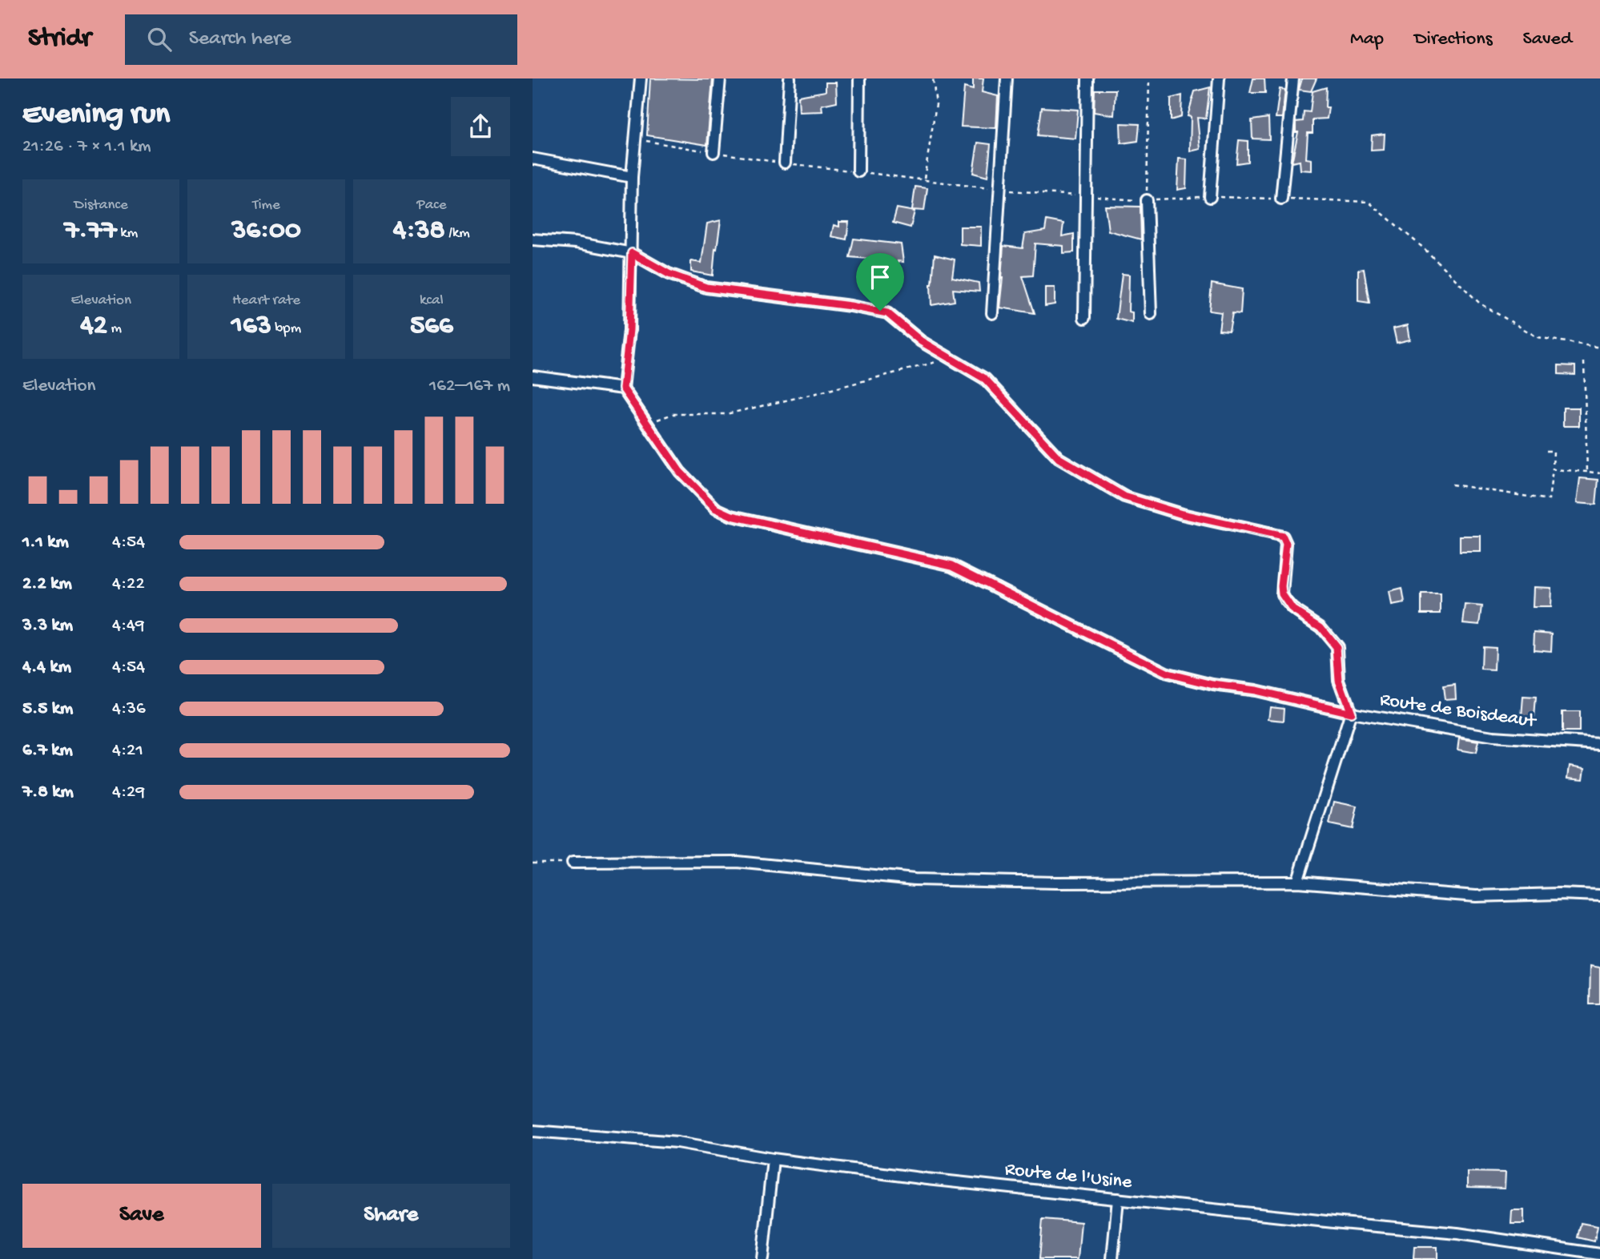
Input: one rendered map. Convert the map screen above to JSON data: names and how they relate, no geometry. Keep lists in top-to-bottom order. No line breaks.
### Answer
{"streets":{"street":["Route de Boisdeaut","Route de l'Usine"]},"page":{"header":"Stridr","search":"Search here","nav":["Map","Directions","Saved"],"heading":["Evening run","21:26 · 7 × 1.1 km"],"stats":[["Distance","7.77 km"],["Time","36:00"],["Pace","4:38 /km"],["Elevation","42 m"],["Heart rate","163 bpm"],["kcal","566"]],"chart":["Elevation","162–167 m"],"list":[{"name":"1.1 km","note":"4:54"},{"name":"2.2 km","note":"4:22"},{"name":"3.3 km","note":"4:49"},{"name":"4.4 km","note":"4:54"},{"name":"5.5 km","note":"4:36"},{"name":"6.7 km","note":"4:21"},{"name":"7.8 km","note":"4:29"}],"buttons":["Save","Share"]}}
